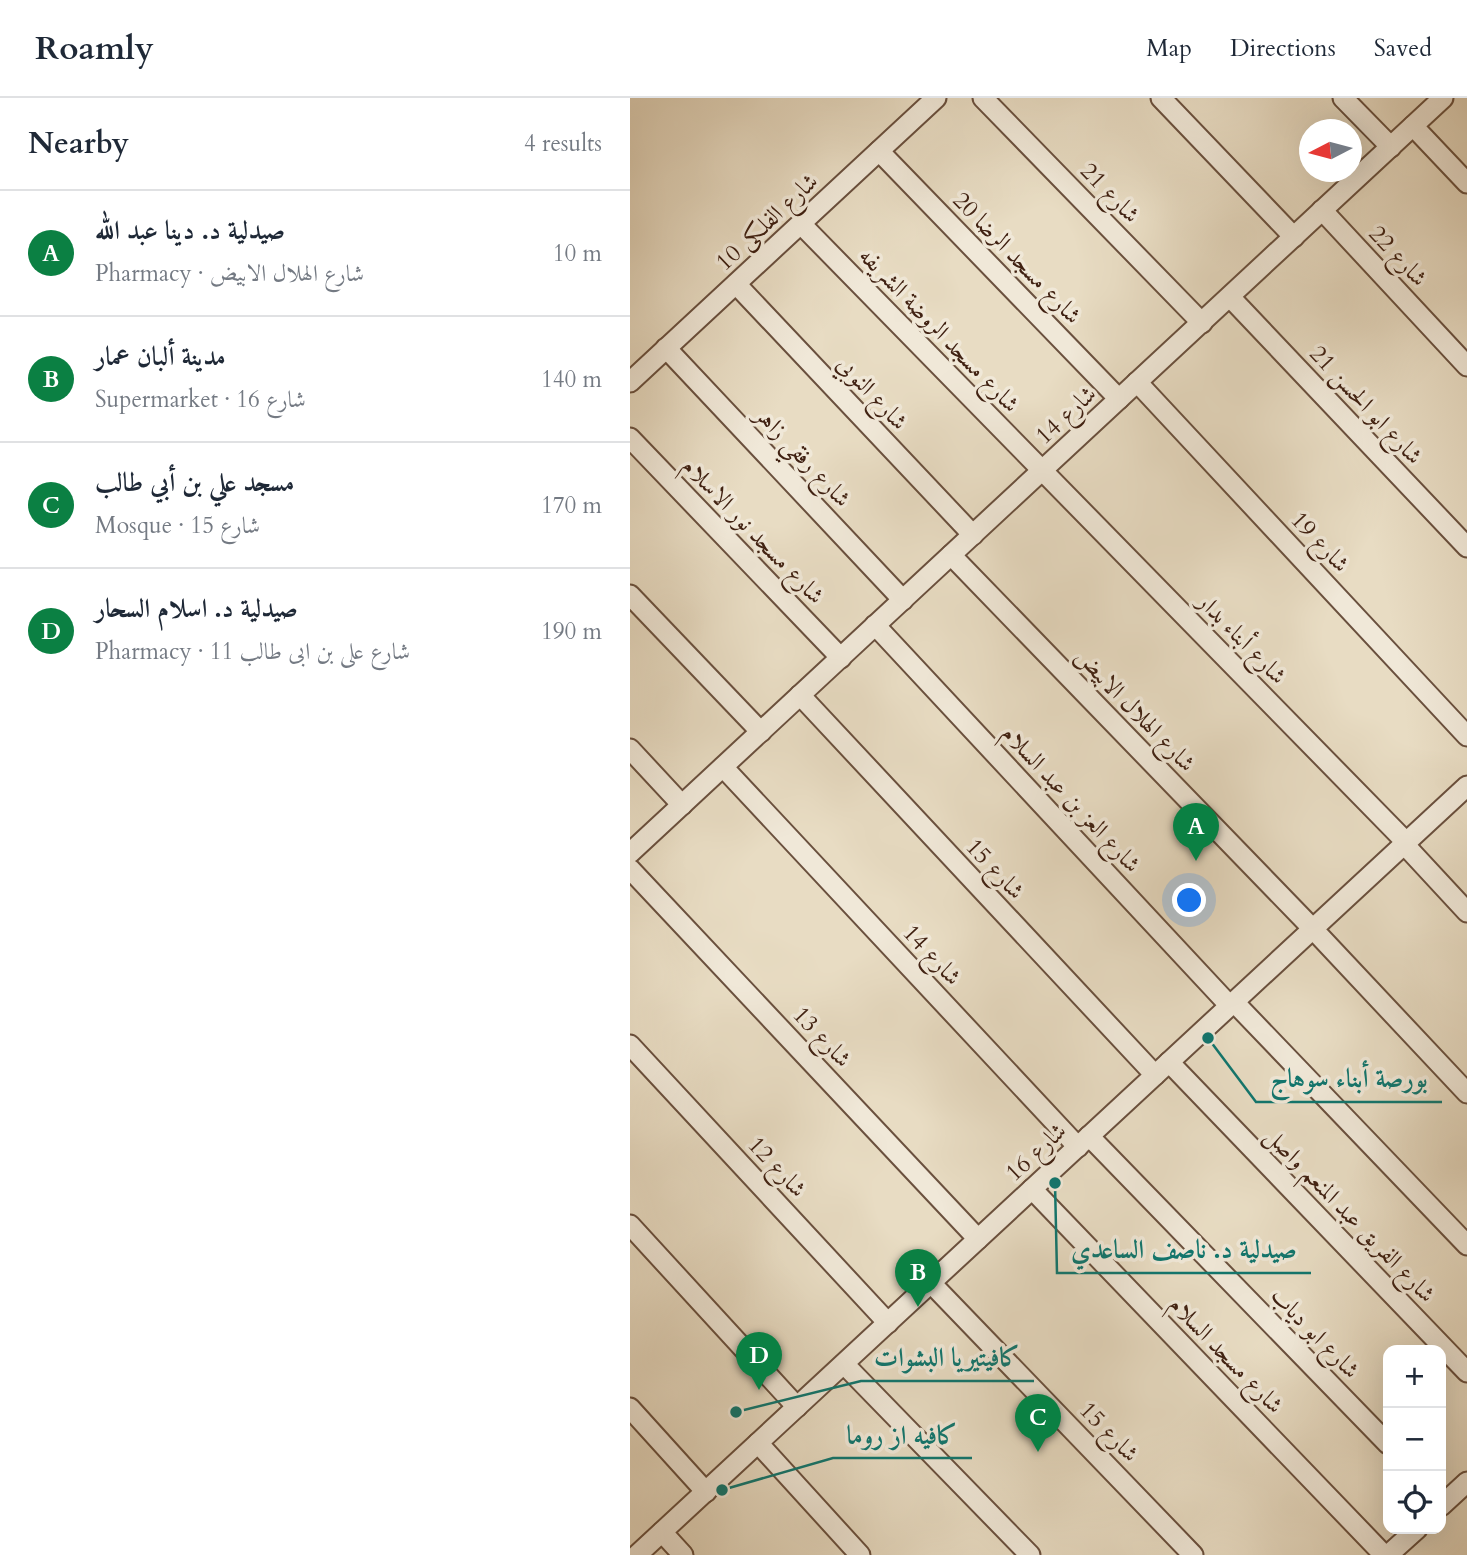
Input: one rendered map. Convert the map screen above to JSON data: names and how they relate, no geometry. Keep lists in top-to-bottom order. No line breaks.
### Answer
{"streets":{"street":["شارع 21","شارع الفلكى 10","شارع 22","شارع مسجد الرضا 20","شارع مسجد الروضة الشريفه","شارع النوبي","شارع ابو الحسن 21","شارع 14","شارع رفقي زاهر","شارع مسجد نور الاسلام","شارع 19","شارع أبناء بدار","شارع الهلال الابيض","شارع العز بن عبد السلام","شارع 15","شارع 13","شارع 16","شارع 12","شارع الفريق عبد المنعم واصل","شارع ابو دياب","شارع مسجد السلام"]},"crossings":[["شارع 21","شارع 14"],["شارع الفلكى 10","شارع مسجد الرضا 20"],["شارع الفلكى 10","شارع مسجد الروضة الشريفه"],["شارع الفلكى 10","شارع النوبي"],["شارع الفلكى 10","شارع رفقي زاهر"],["شارع 22","شارع 14"],["شارع مسجد الرضا 20","شارع 14"],["شارع مسجد الروضة الشريفه","شارع 14"],["شارع مسجد الروضة الشريفه","شارع أبناء بدار"],["شارع النوبي","شارع 14"],["شارع ابو الحسن 21","شارع 14"],["شارع 14","شارع رفقي زاهر"],["شارع 14","شارع مسجد نور الاسلام"],["شارع 14","شارع 19"],["شارع 14","شارع أبناء بدار"],["شارع 14","شارع الهلال الابيض"],["شارع 14","شارع العز بن عبد السلام"],["شارع 14","شارع 15"],["شارع 14","شارع 16"],["شارع 14","شارع ابو دياب"],["شارع أبناء بدار","شارع 16"],["شارع الهلال الابيض","شارع 16"],["شارع العز بن عبد السلام","شارع 16"],["شارع 15","شارع 16"],["شارع 15","شارع الفريق عبد المنعم واصل"],["شارع 13","شارع 16"],["شارع 16","شارع 12"],["شارع 16","شارع الفريق عبد المنعم واصل"],["شارع 16","شارع ابو دياب"],["شارع 16","شارع مسجد السلام"]],"places":["بورصة أبناء سوهاج","صيدلية د. ناصف الساعدي","كافيتيريا البشوات","كافيه از روما"],"north":"left","page":{"header":"Roamly","nav":["Map","Directions","Saved"],"heading":["Nearby","4 results"],"list":[{"mark":"A","name":"صيدلية د. دينا عبد الله","note":"Pharmacy · شارع الهلال الابيض","value":"10 m"},{"mark":"B","name":"مدينة ألبان عمار","note":"Supermarket · شارع 16","value":"140 m"},{"mark":"C","name":"مسجد علي بن أبي طالب","note":"Mosque · شارع 15","value":"170 m"},{"mark":"D","name":"صيدلية د. اسلام السحار","note":"Pharmacy · شارع على بن ابى طالب 11","value":"190 m"}],"pins":["A","B","D","C"],"map_buttons":["+","−"]}}
